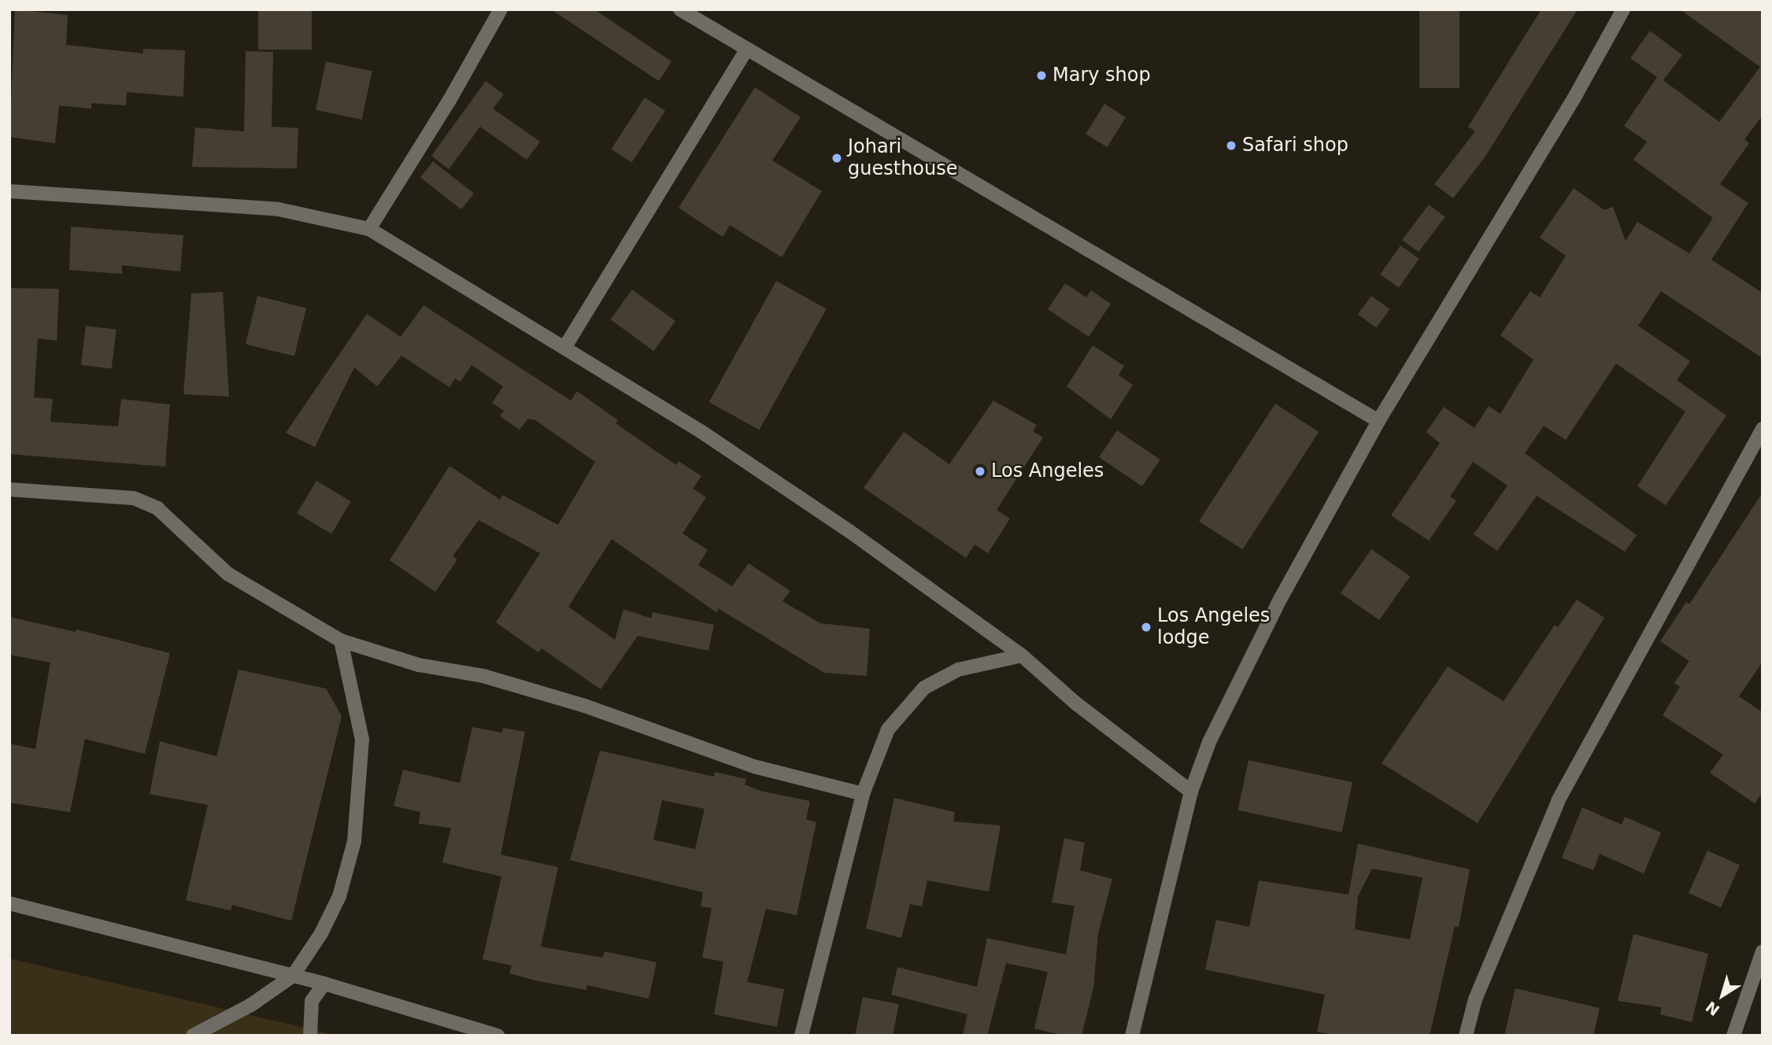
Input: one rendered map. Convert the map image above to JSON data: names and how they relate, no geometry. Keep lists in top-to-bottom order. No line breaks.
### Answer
{"places":["Mary shop","Safari shop","Johari guesthouse","Los Angeles","Los Angeles lodge"],"north":"bottom left"}
